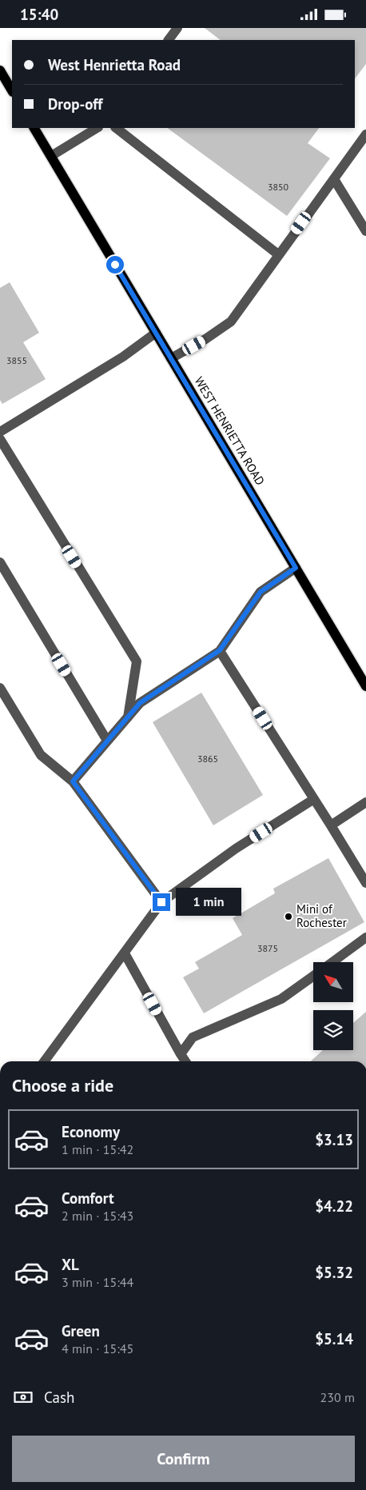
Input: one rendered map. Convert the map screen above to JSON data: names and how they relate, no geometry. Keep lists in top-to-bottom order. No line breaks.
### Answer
{"streets":{"main road":["WEST HENRIETTA ROAD"]},"places":["Mini of Rochester"],"house_numbers":["3850","3855","3865","3875"],"north":"top left","page":{"status":"15:40","banner":["West Henrietta Road","Drop-off"],"bubble":"1 min","heading":"Choose a ride","list":[{"name":"Economy","note":"1 min · 15:42","value":"$3.13"},{"name":"Comfort","note":"2 min · 15:43","value":"$4.22"},{"name":"XL","note":"3 min · 15:44","value":"$5.32"},{"name":"Green","note":"4 min · 15:45","value":"$5.14"}],"pay":["Cash","230 m"],"buttons":"Confirm"}}
